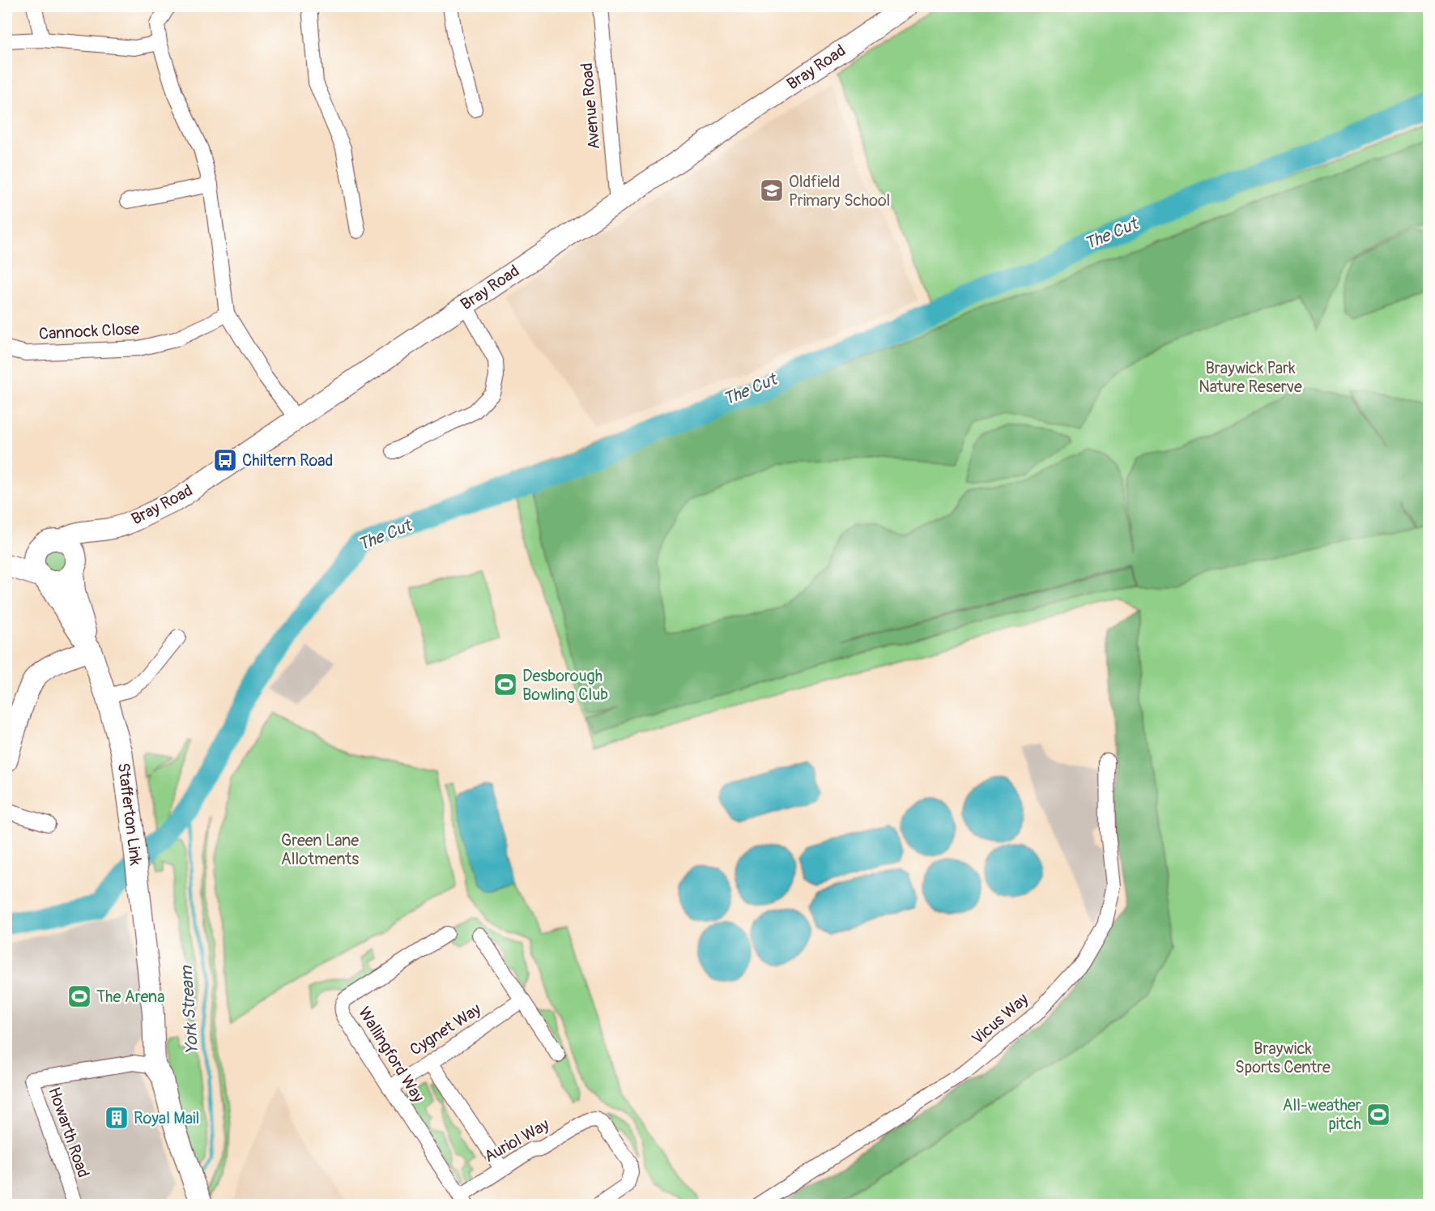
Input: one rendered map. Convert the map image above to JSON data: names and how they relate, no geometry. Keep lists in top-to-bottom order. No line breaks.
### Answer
{"streets":{"main road":["Bray Road","Stafferton Link"],"street":["Avenue Road","Cannock Close","Vicus Way","Cygnet Way","Wallingford Way","Howarth Road","Auriol Way"]},"crossings":[["Bray Road","Avenue Road"],["Stafferton Link","Howarth Road"],["Cygnet Way","Wallingford Way"],["Wallingford Way","Auriol Way"]],"water":["The Cut","York Stream"],"parks":["Braywick Park Nature Reserve","Green Lane Allotments","Braywick Sports Centre"],"places":{"school or university":["Oldfield Primary School"],"bus stop":["Chiltern Road"],"sports":["Desborough Bowling Club","The Arena","All-weather pitch"],"building":["Royal Mail"]}}
